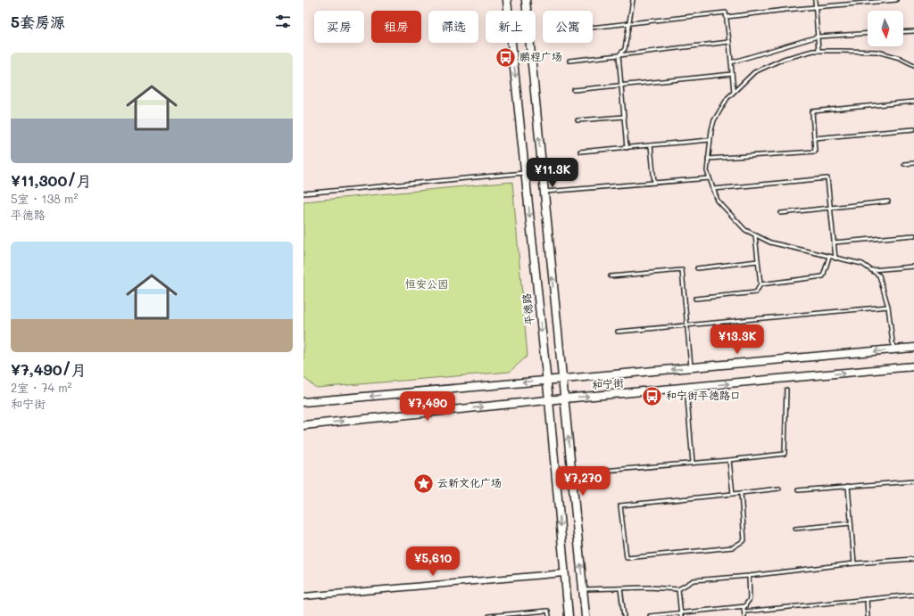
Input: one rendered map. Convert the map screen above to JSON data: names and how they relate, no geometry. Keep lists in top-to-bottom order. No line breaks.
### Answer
{"streets":{"main road":["平德路","和宁街"]},"crossings":[["平德路","和宁街"]],"parks":["恒安公园"],"places":{"bus stop":["鹏程广场","和宁街平德路口"],"place":["云新文化广场"]},"north":"bottom","page":{"heading":"5套房源","chip":["买房","租房","筛选","新上","公寓"],"list":[{"name":"¥11,300/月","note":"5室 · 138 m² · 平德路"},{"name":"¥7,490/月","note":"2室 · 74 m² · 和宁街"}],"price":["¥11.3K","¥13.3K","¥7,490","¥7,270","¥5,610"]}}
